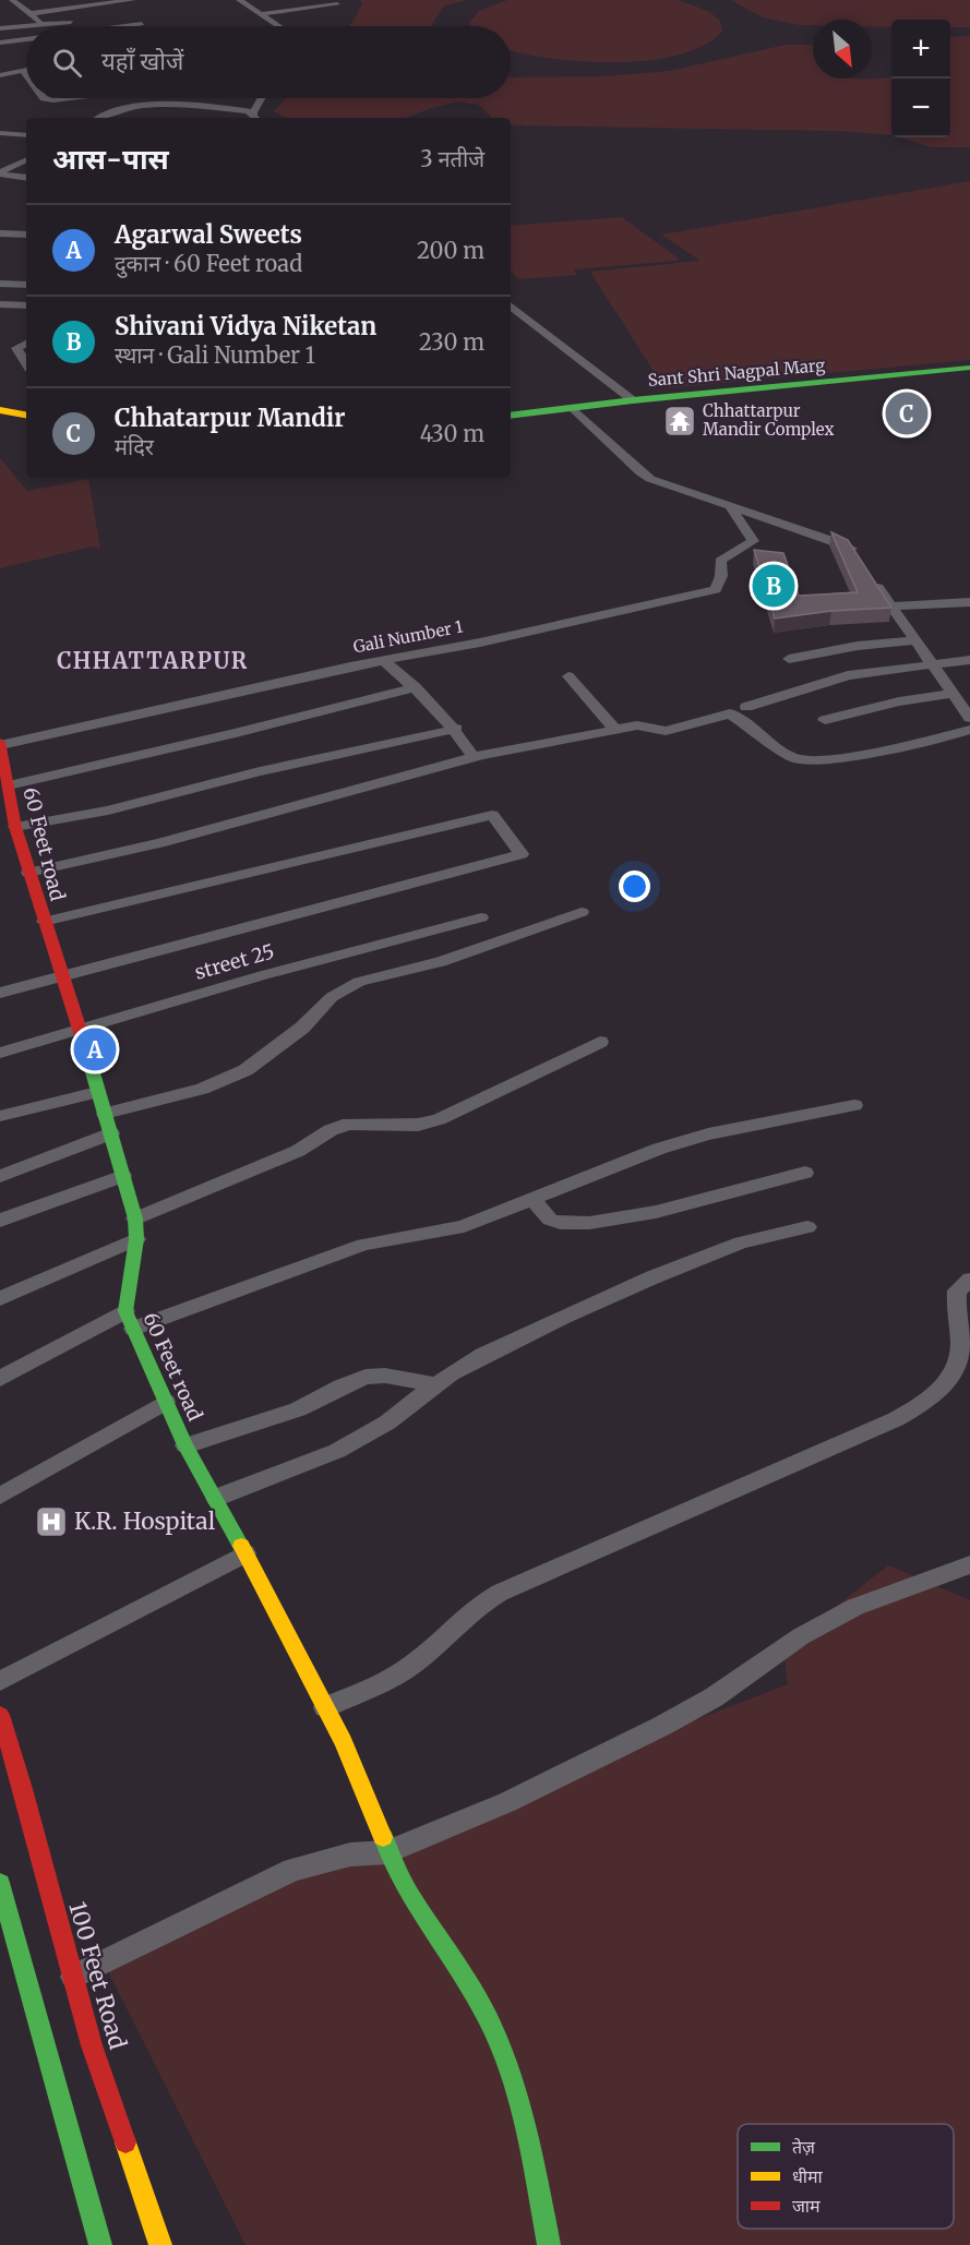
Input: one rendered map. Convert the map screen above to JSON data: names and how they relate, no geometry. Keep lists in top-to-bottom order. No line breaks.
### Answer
{"streets":{"street":["Sant Shri Nagpal Marg","Gali Number 1","60 Feet road","street 25","100 Feet Road"]},"crossings":[["Gali Number 1","60 Feet road"],["60 Feet road","street 25"]],"districts":["CHHATTARPUR"],"places":{"temple":["Chhattarpur Mandir Complex"],"hospital":["K.R. Hospital"]},"legend":["तेज़","धीमा","जाम"],"north":"bottom right","page":{"map_buttons":["+","−"],"search":"यहाँ खोजें","heading":["आस-पास","3 नतीजे"],"list":[{"mark":"A","name":"Agarwal Sweets","note":"दुकान · 60 Feet road","value":"200 m"},{"mark":"B","name":"Shivani Vidya Niketan","note":"स्थान · Gali Number 1","value":"230 m"},{"mark":"C","name":"Chhatarpur Mandir","note":"मंदिर","value":"430 m"}],"pins":["C","B","A"]}}
